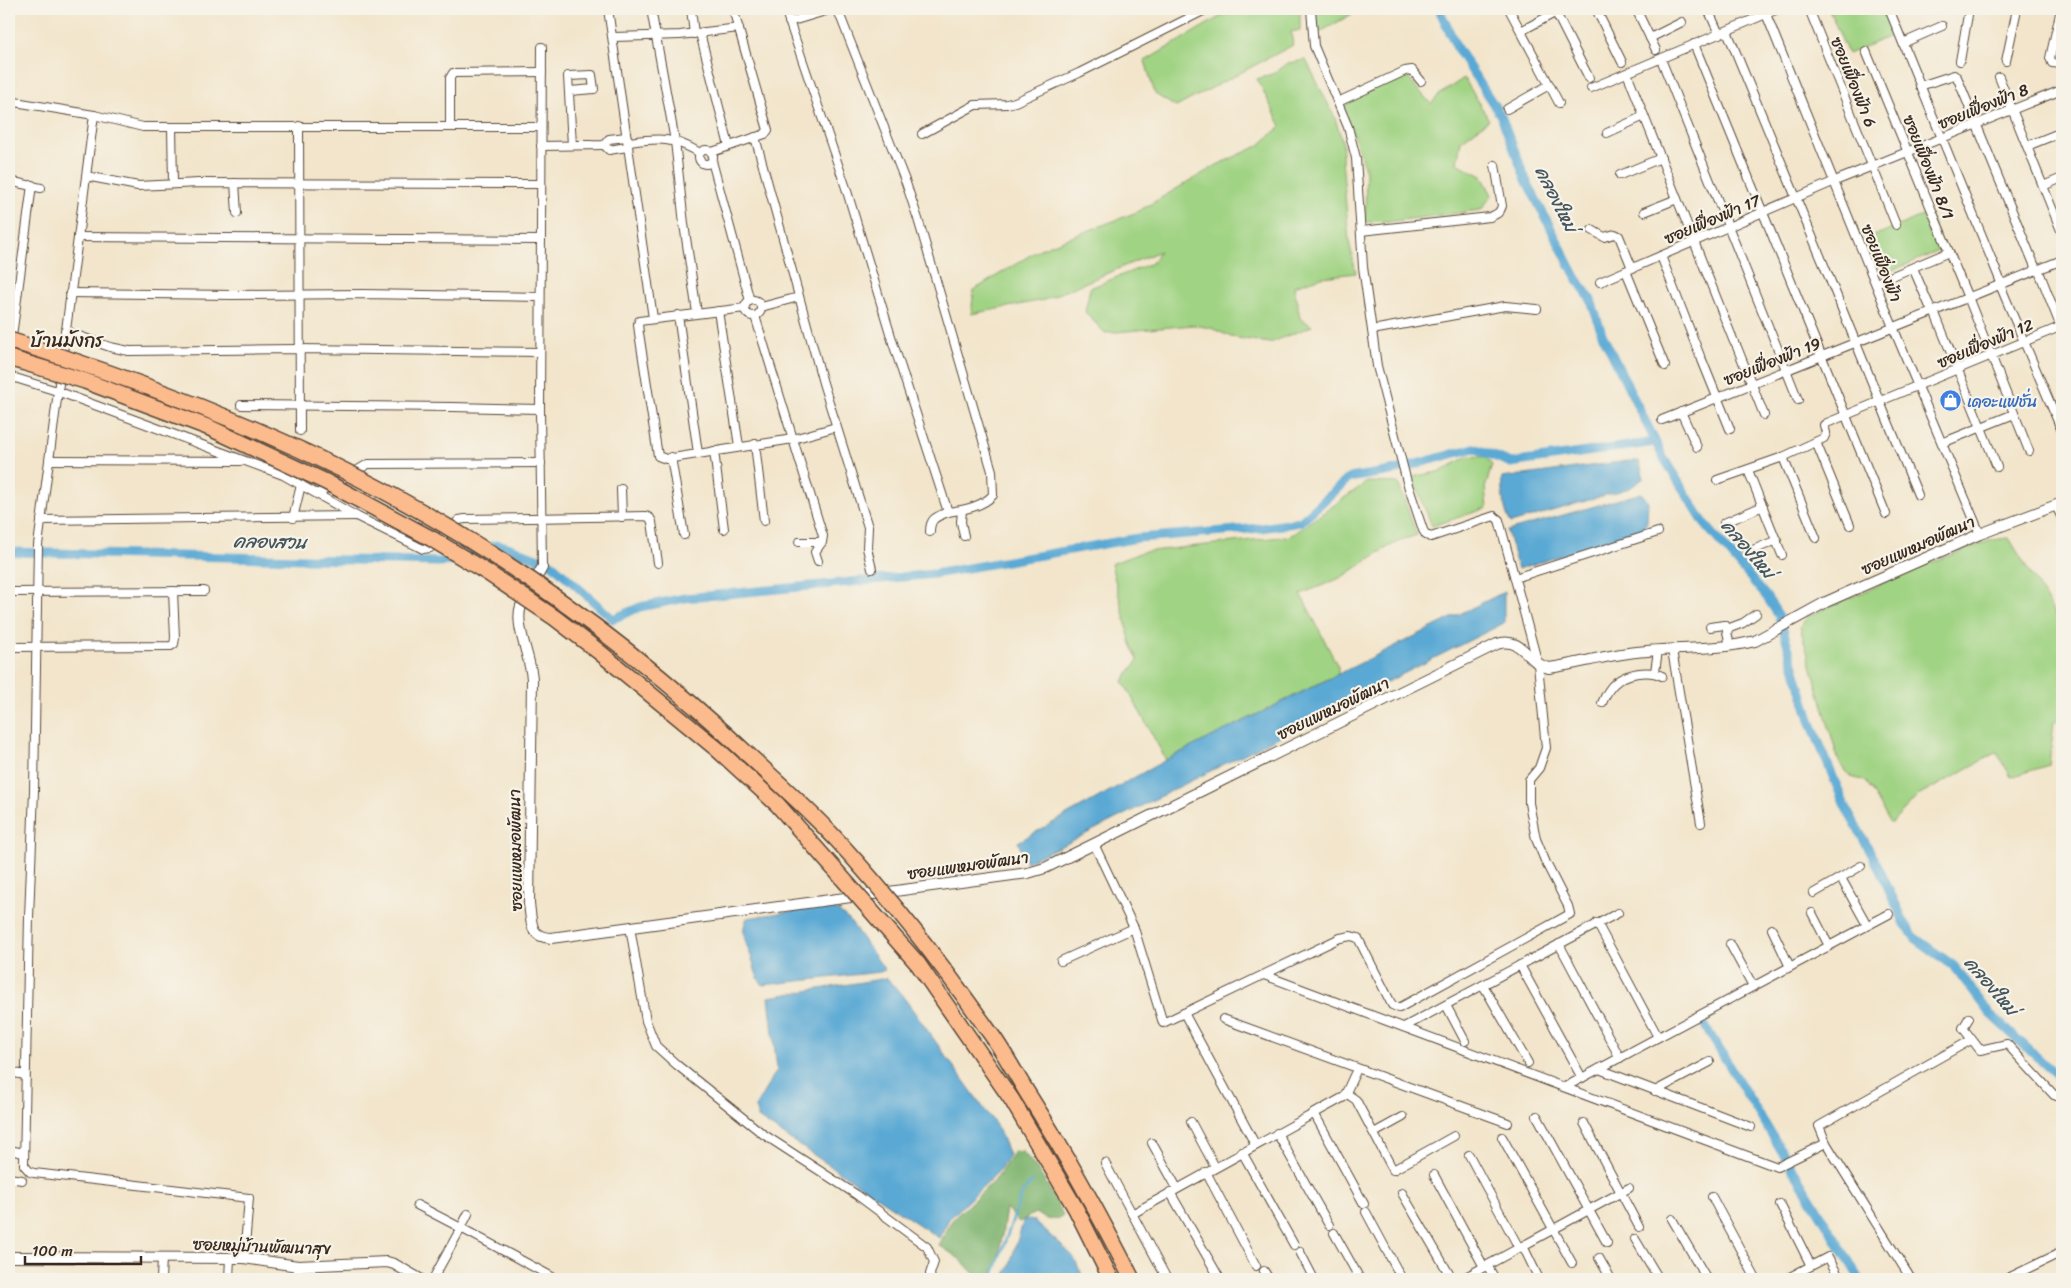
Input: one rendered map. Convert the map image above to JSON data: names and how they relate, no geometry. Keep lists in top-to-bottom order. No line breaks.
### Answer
{"streets":{"street":["ซอยเฟื่องฟ้า 6","ซอยเฟื่องฟ้า 8","ซอยเฟื่องฟ้า 8/1","ซอยเฟื่องฟ้า 17","ซอยเฟื่องฟ้า","ซอยเฟื่องฟ้า 12","ซอยเฟื่องฟ้า 19","ซอยแพหมอพัฒนา","ซอยหมู่บ้านพัฒนาสุข"]},"crossings":[["ซอยเฟื่องฟ้า 6","ซอยเฟื่องฟ้า 8"],["ซอยเฟื่องฟ้า 8","ซอยเฟื่องฟ้า 8/1"],["ซอยเฟื่องฟ้า 8","ซอยเฟื่องฟ้า 17"],["ซอยเฟื่องฟ้า 8","ซอยเฟื่องฟ้า"],["ซอยเฟื่องฟ้า 8/1","ซอยเฟื่องฟ้า 12"],["ซอยเฟื่องฟ้า 8/1","ซอยเฟื่องฟ้า 19"],["ซอยเฟื่องฟ้า 17","ซอยเฟื่องฟ้า"],["ซอยเฟื่องฟ้า","ซอยเฟื่องฟ้า 12"],["ซอยเฟื่องฟ้า","ซอยเฟื่องฟ้า 19"],["ซอยเฟื่องฟ้า","ซอยแพหมอพัฒนา"]],"districts":["บ้านมังกร"],"water":["คลองใหม่","คลองสวน"],"places":{"shop":["เดอะแฟชั่น"]},"scale_bar":"100 m"}
